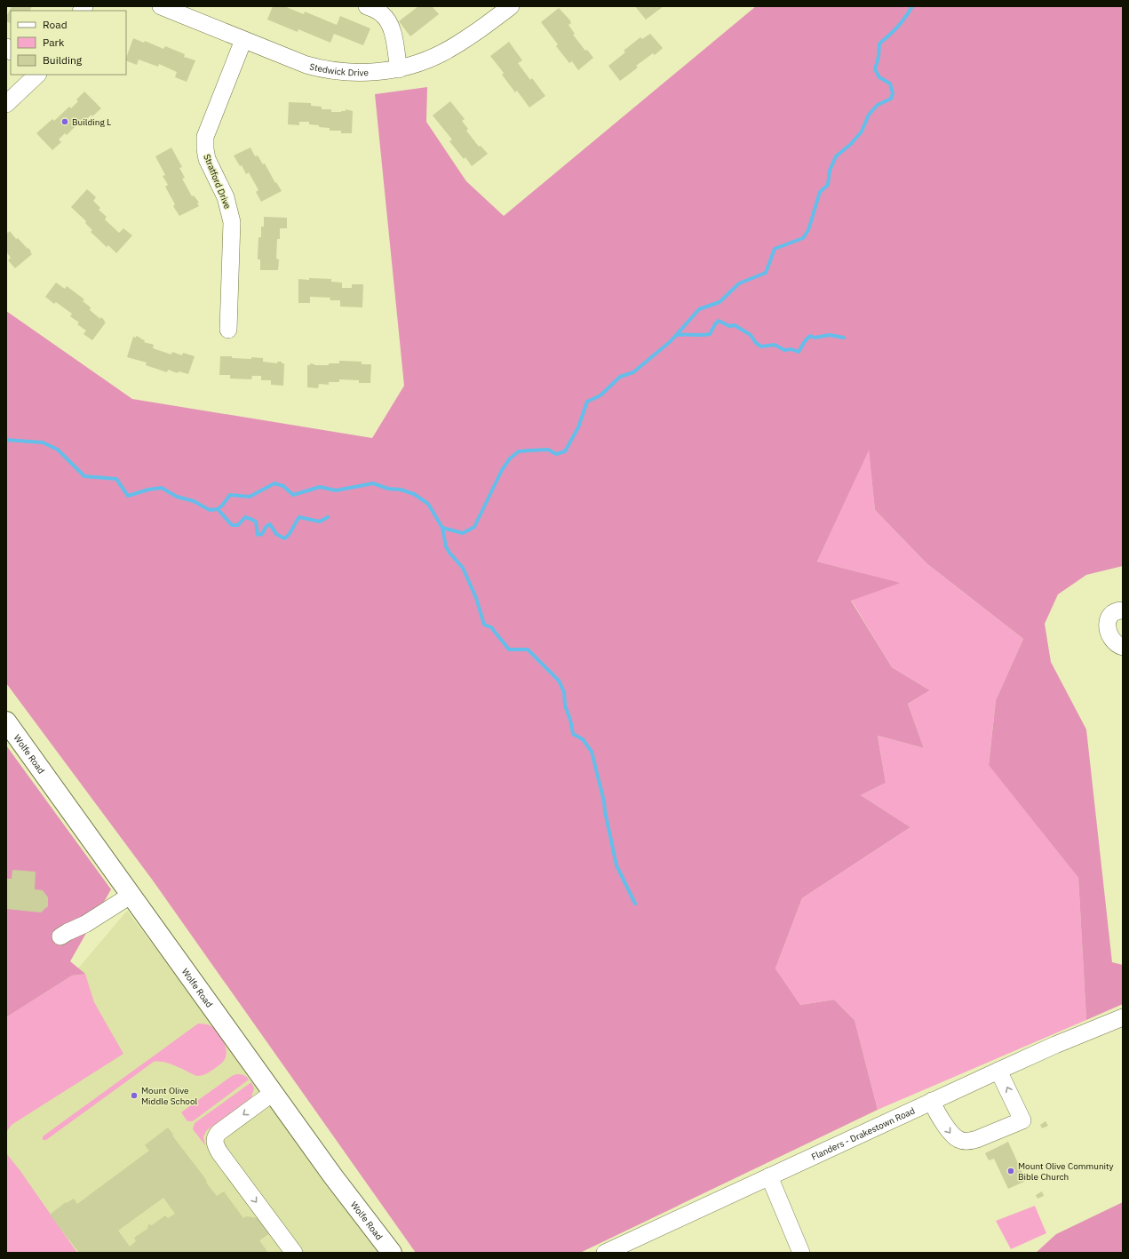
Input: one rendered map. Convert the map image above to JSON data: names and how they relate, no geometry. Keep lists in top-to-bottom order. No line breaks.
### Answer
{"streets":{"main road":["Wolfe Road"],"street":["Stedwick Drive","Stratford Drive","Flanders - Drakestown Road"]},"crossings":[["Stedwick Drive","Stratford Drive"]],"places":["Building L","Mount Olive Middle School","Mount Olive Community Bible Church"],"legend":["Road","Park","Building"]}
